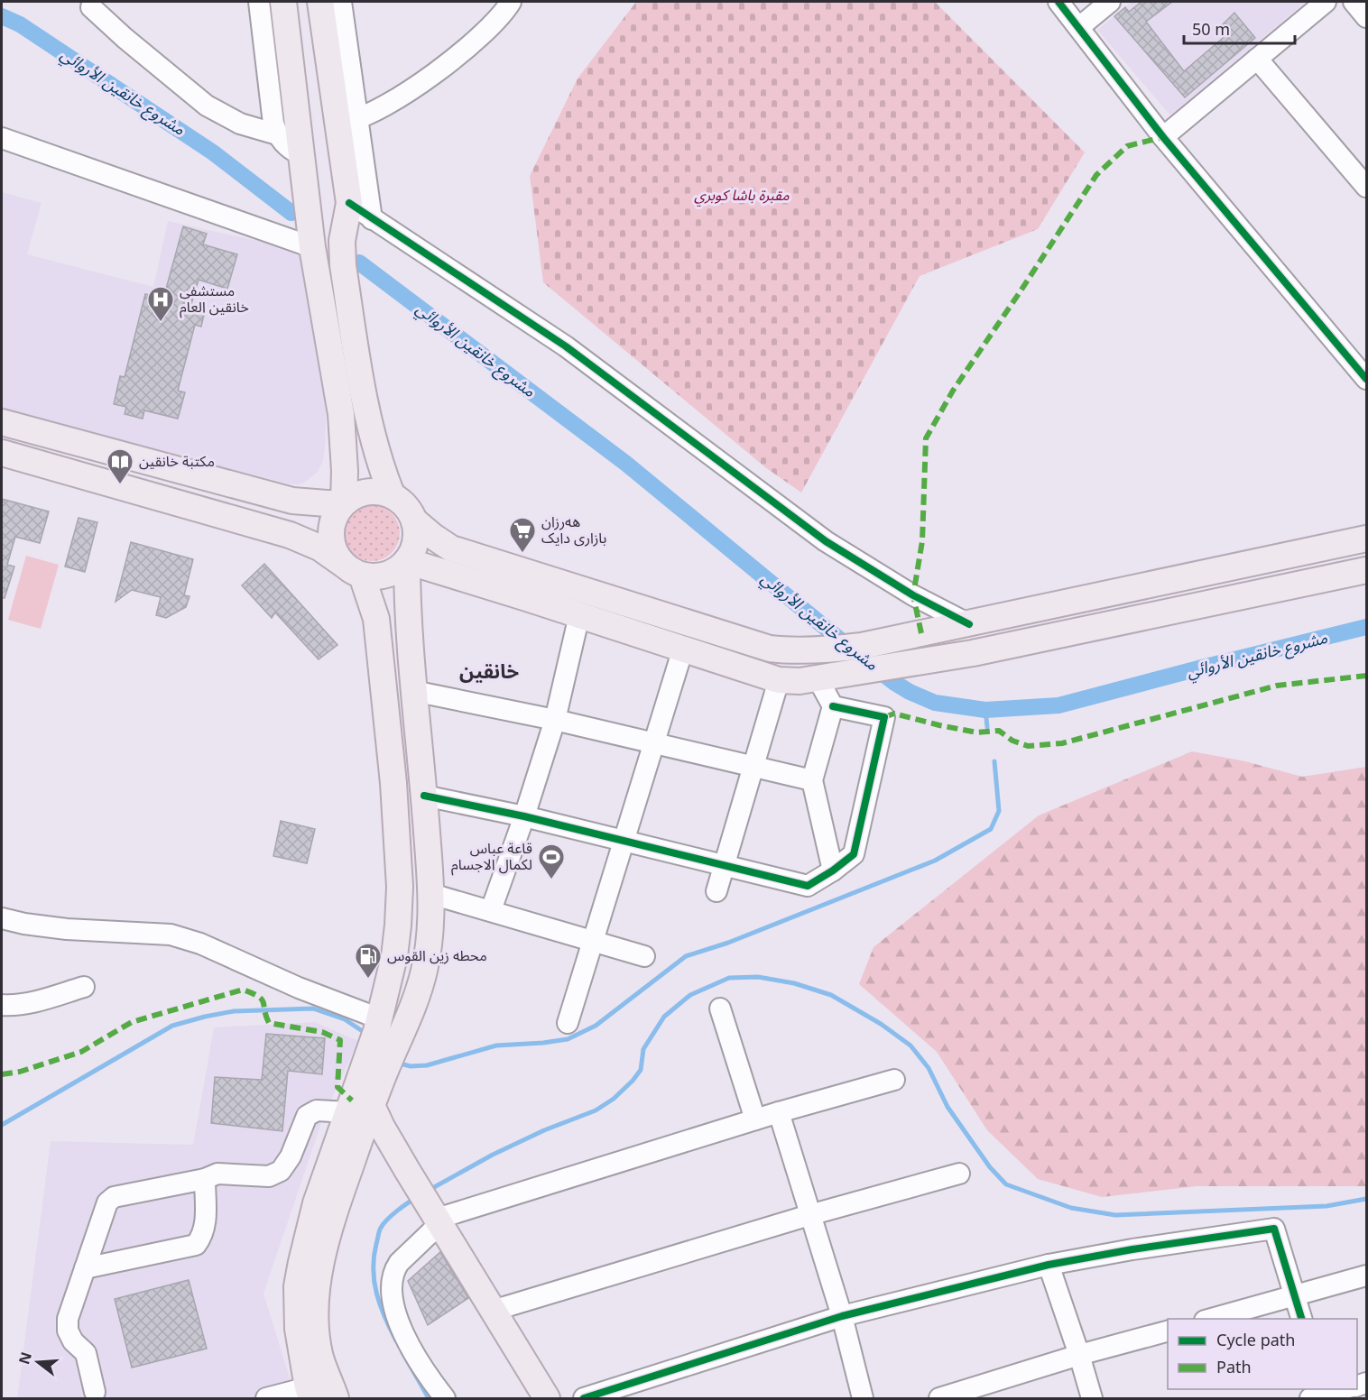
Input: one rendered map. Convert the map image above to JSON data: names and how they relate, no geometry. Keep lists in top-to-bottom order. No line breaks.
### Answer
{"districts":["خانقين"],"water":["مشروع خانقين الأروائي"],"parks":["مقبرة باشا كوبري"],"places":{"hospital":["مستشفى خانقين العام"],"library":["مكتبة خانقين"],"supermarket":["هەرزان بازاری دایک"],"sports":["قاعة عباس لكمال الاجسام"],"fuel station":["محطه زين القوس"]},"legend":["Cycle path","Path"],"scale_bar":"50 m","north":"left"}
